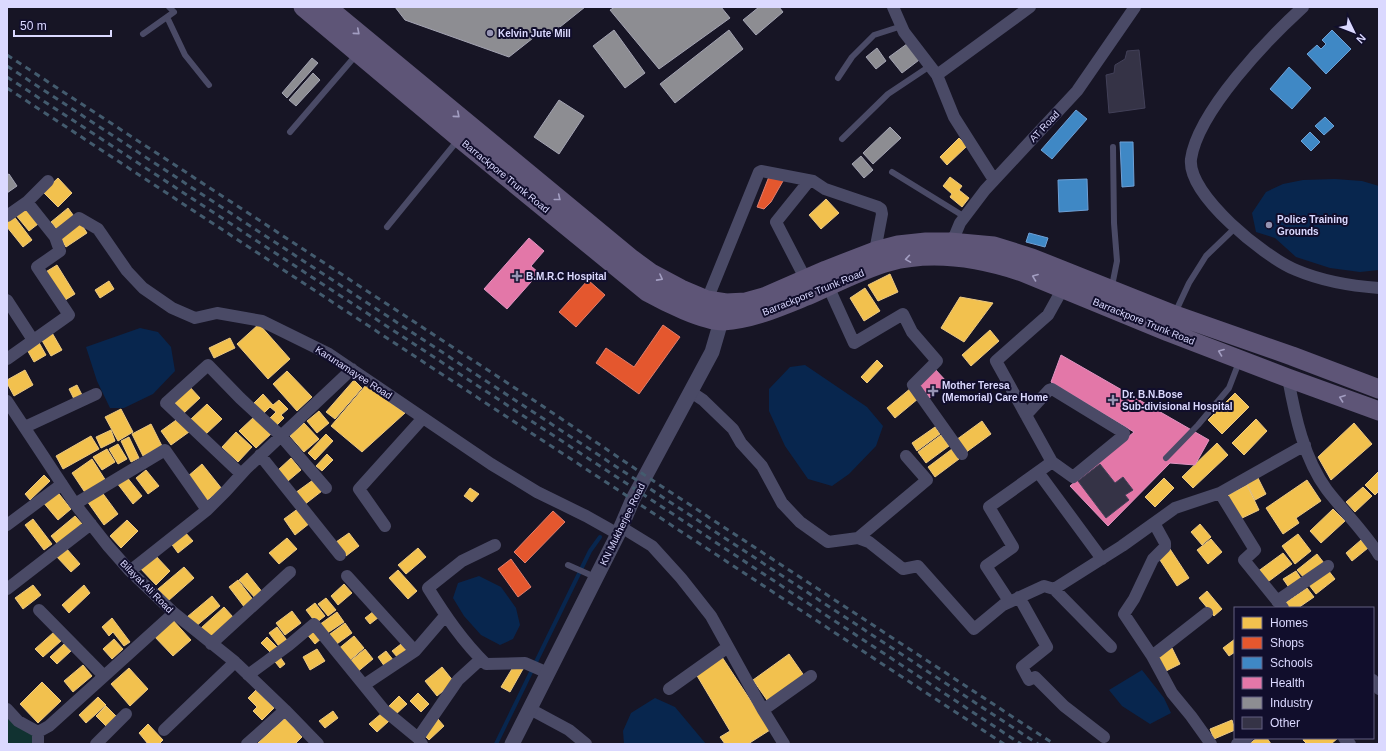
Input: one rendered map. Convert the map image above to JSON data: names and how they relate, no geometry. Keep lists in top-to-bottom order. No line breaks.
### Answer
{"streets":{"main road":["Barrackpore Trunk Road"],"street":["AT Road","Karunamayee Road","KN Mukherjee Road","Bilayat Ali Road"]},"crossings":[["AT Road","Barrackpore Trunk Road"],["Barrackpore Trunk Road","KN Mukherjee Road"],["Karunamayee Road","KN Mukherjee Road"]],"places":{"other":["Kelvin Jute Mill","Police Training Grounds"],"health":["B.M.R.C Hospital","Mother Teresa (Memorial) Care Home","Dr. B.N.Bose Sub-divisional Hospital"]},"legend":["Homes","Shops","Schools","Health","Industry","Other"],"scale_bar":"50 m","north":"bottom right"}
